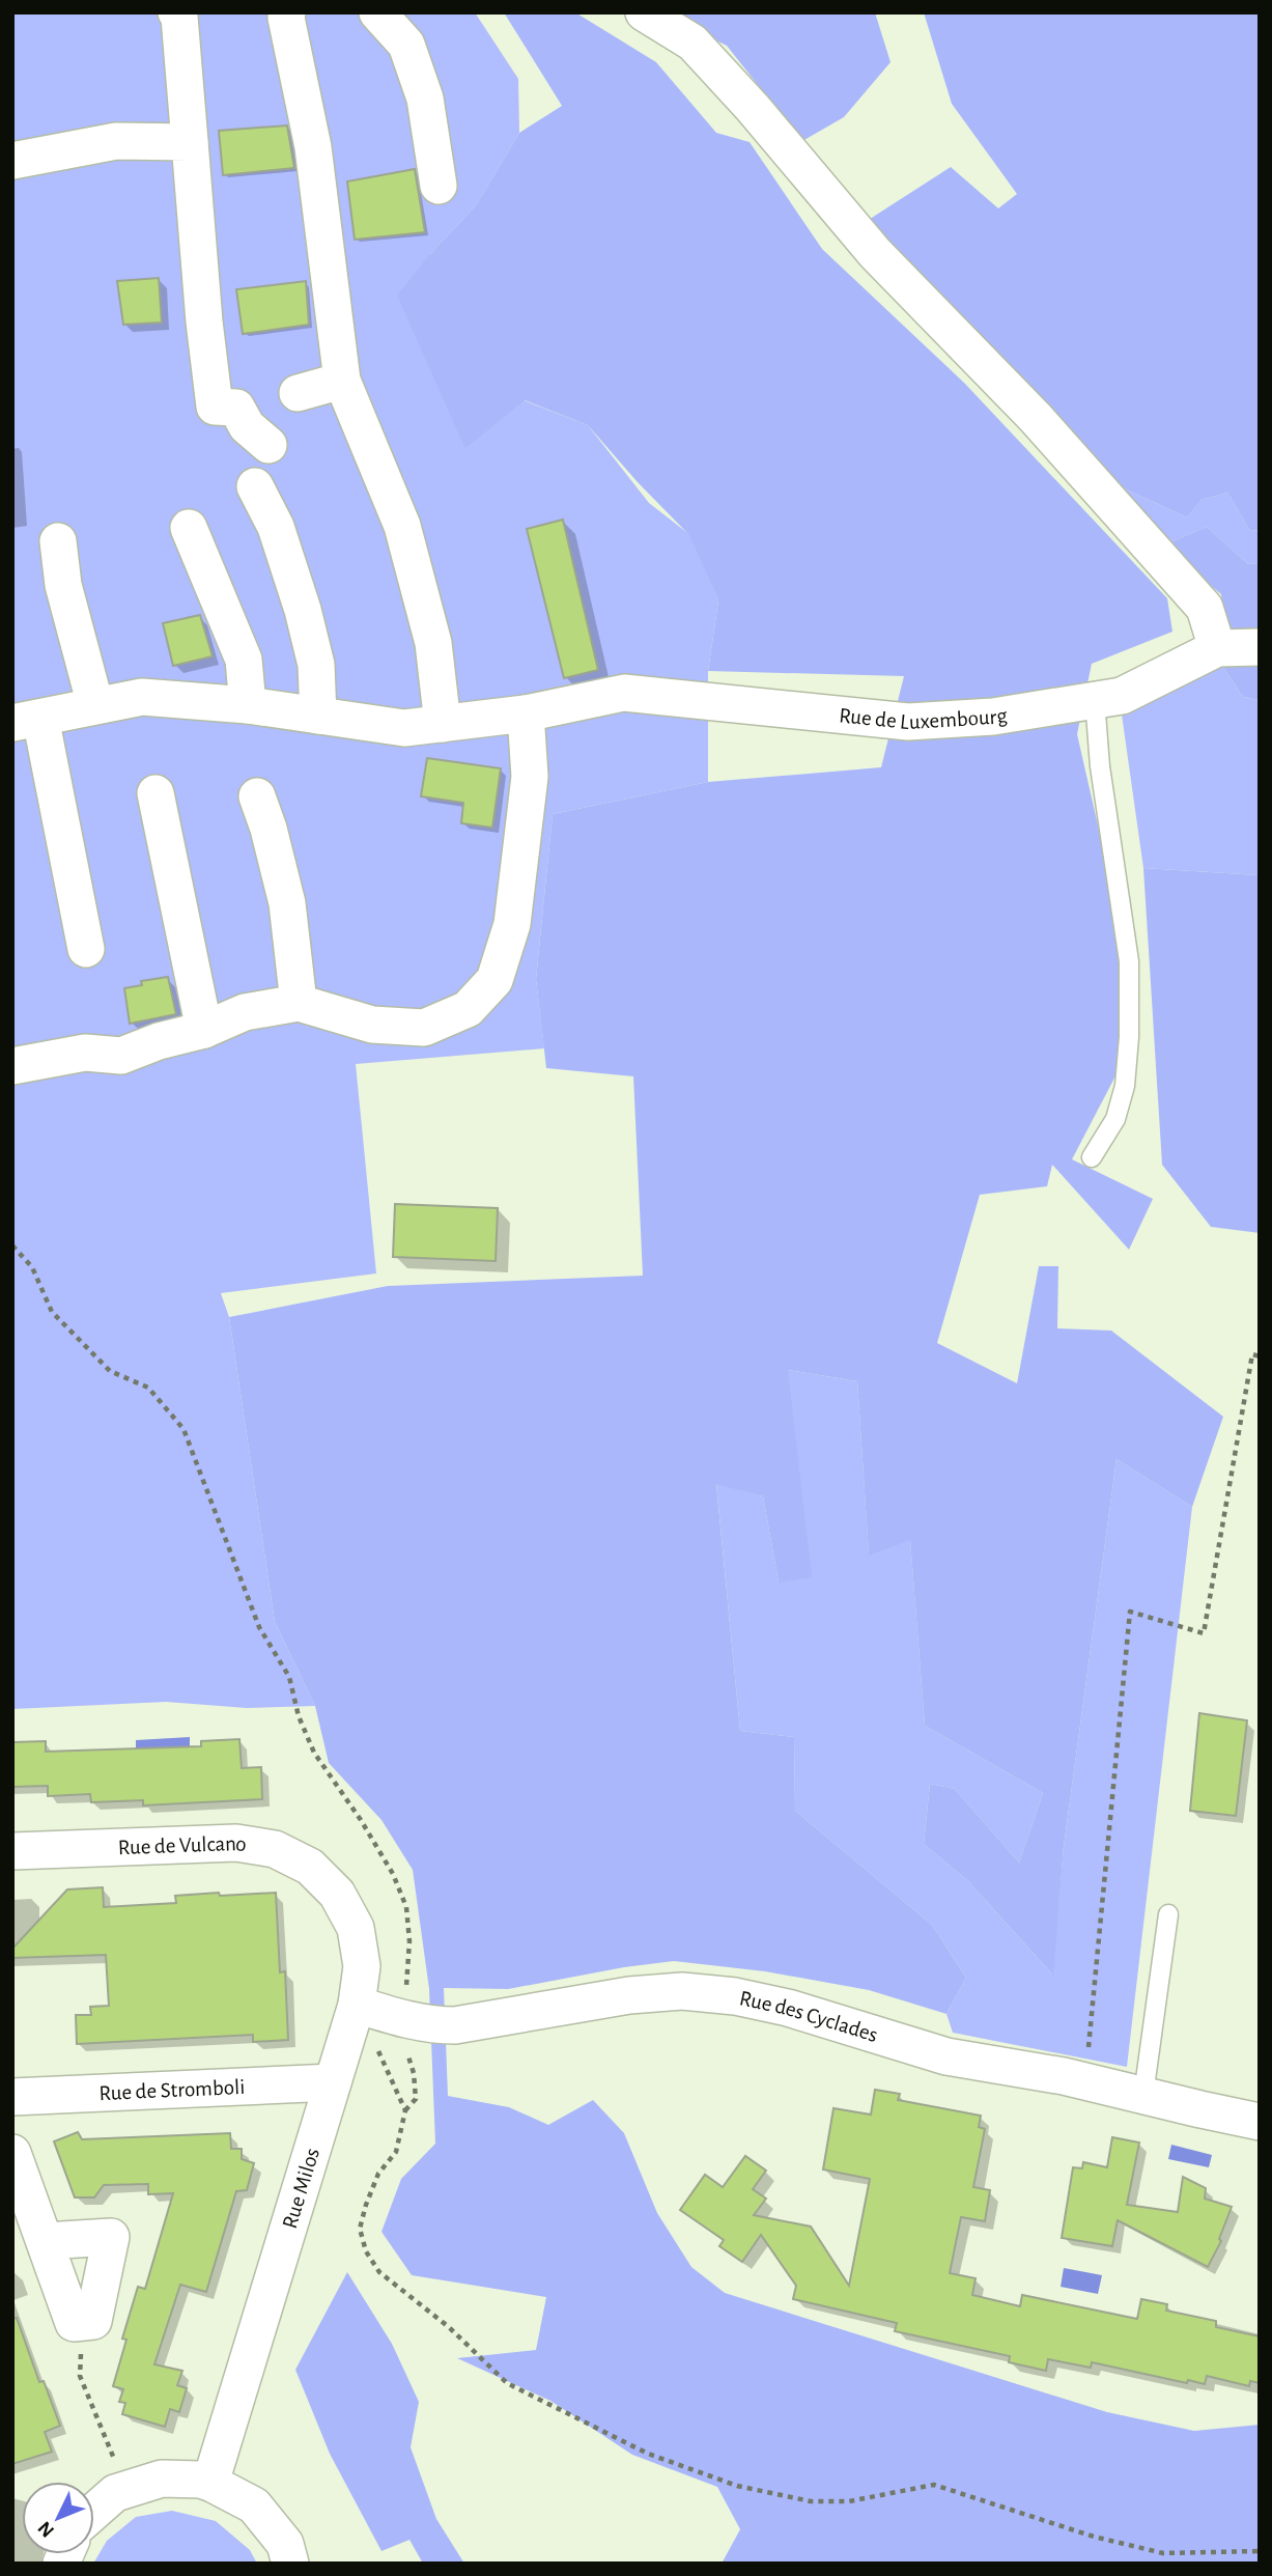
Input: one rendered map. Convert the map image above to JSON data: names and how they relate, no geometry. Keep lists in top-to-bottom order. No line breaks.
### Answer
{"streets":{"street":["Rue de Luxembourg","Rue de Vulcano","Rue des Cyclades","Rue de Stromboli","Rue Milos"]},"crossings":[["Rue de Vulcano","Rue Milos"],["Rue des Cyclades","Rue Milos"],["Rue de Stromboli","Rue Milos"]],"north":"bottom left"}
